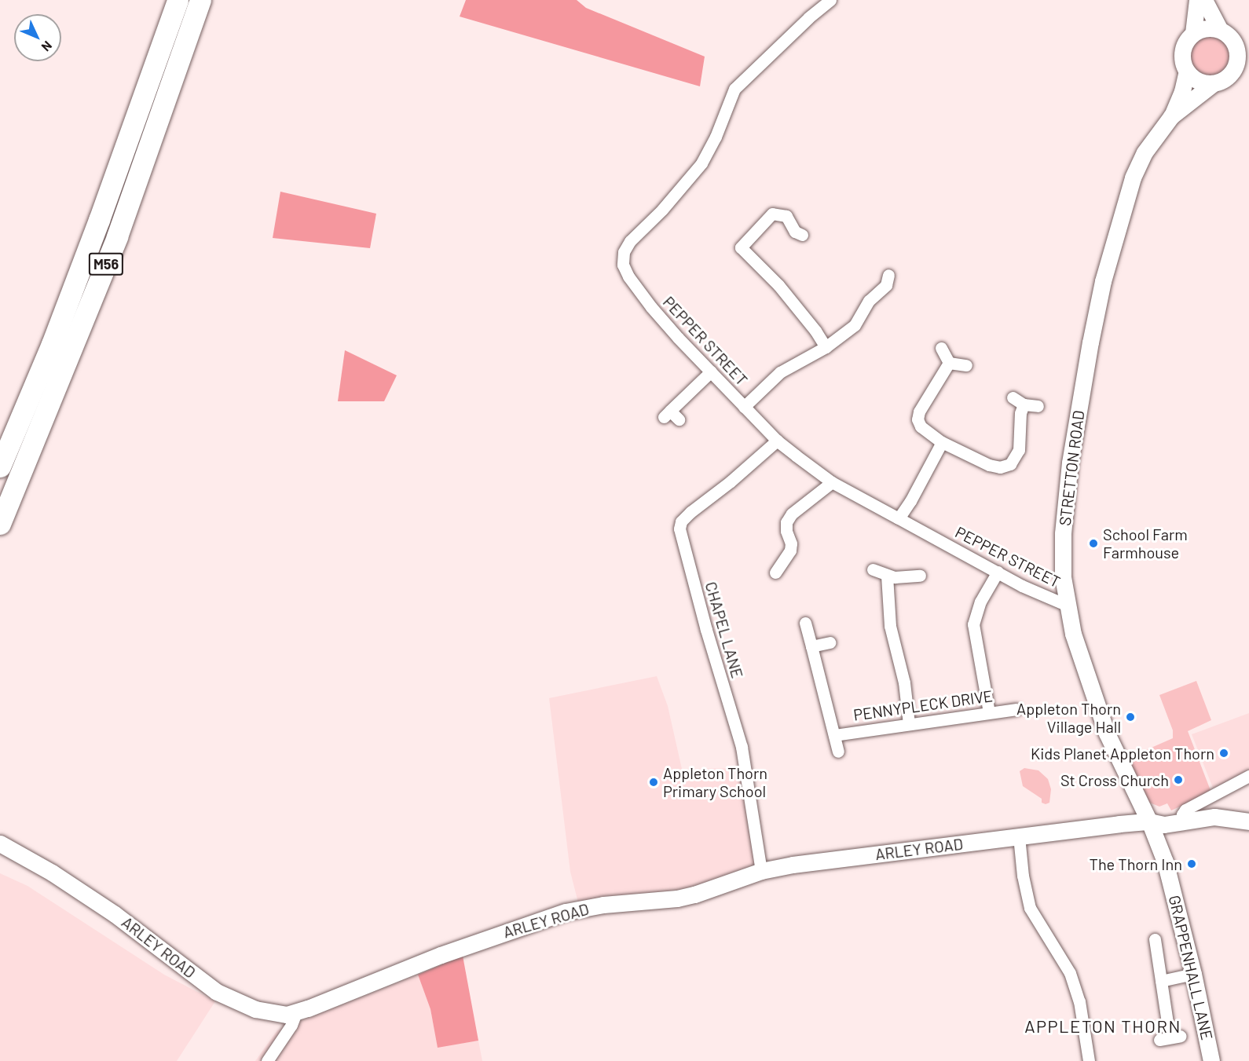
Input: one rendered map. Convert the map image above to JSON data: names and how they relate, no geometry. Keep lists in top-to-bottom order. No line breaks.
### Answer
{"streets":{"highway":["M56"],"street":["PEPPER STREET","STRETTON ROAD","CHAPEL LANE","PENNYPLECK DRIVE","ARLEY ROAD","GRAPPENHALL LANE"]},"crossings":[["PEPPER STREET","STRETTON ROAD"],["PEPPER STREET","CHAPEL LANE"],["STRETTON ROAD","ARLEY ROAD"],["STRETTON ROAD","GRAPPENHALL LANE"],["CHAPEL LANE","ARLEY ROAD"],["ARLEY ROAD","GRAPPENHALL LANE"]],"districts":["APPLETON THORN"],"places":["School Farm Farmhouse","Appleton Thorn Village Hall","Kids Planet Appleton Thorn","St Cross Church","Appleton Thorn Primary School","The Thorn Inn"],"north":"bottom right"}
